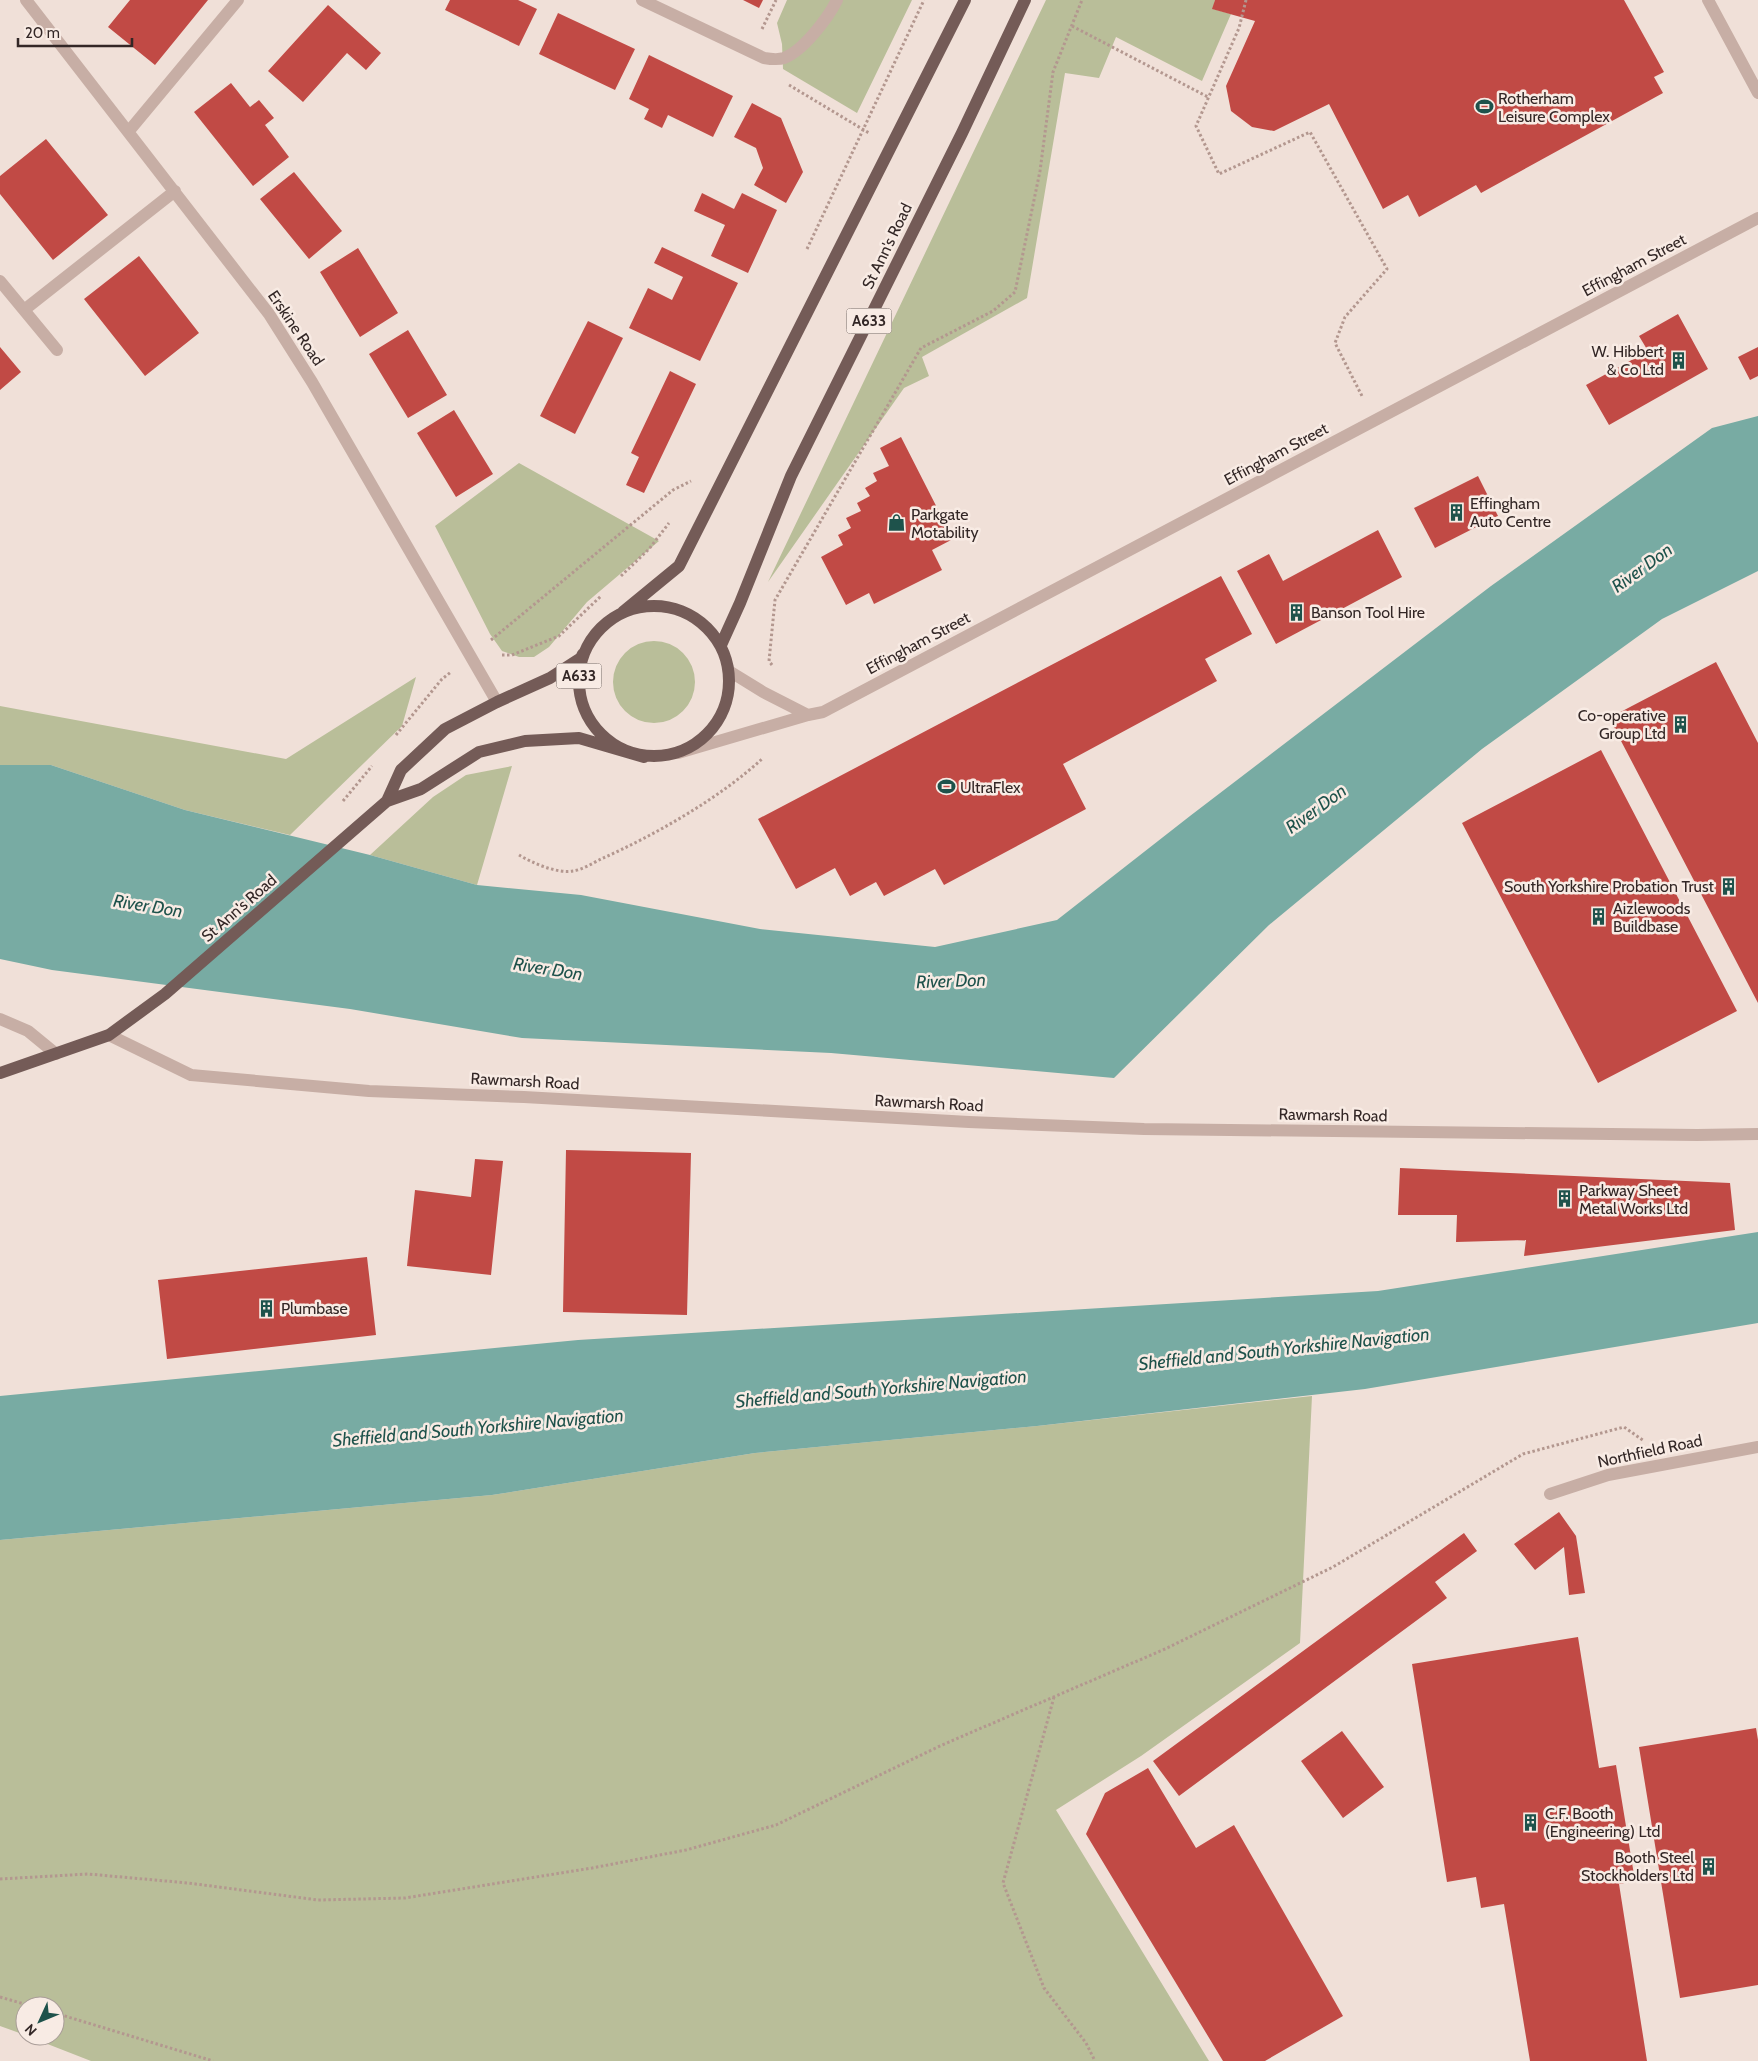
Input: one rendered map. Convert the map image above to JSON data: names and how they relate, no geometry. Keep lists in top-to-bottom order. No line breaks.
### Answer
{"streets":{"main road":["St Ann's Road","A633"],"street":["Effingham Street","Erskine Road","Rawmarsh Road","Northfield Road"]},"crossings":[["St Ann's Road","Effingham Street"],["St Ann's Road","A633"],["St Ann's Road","Erskine Road"],["St Ann's Road","Rawmarsh Road"],["A633","Rawmarsh Road"]],"water":["River Don","Sheffield and South Yorkshire Navigation"],"places":{"sports":["Rotherham Leisure Complex","UltraFlex"],"building":["W. Hibbert & Co Ltd","Effingham Auto Centre","Banson Tool Hire","Co-operative Group Ltd","South Yorkshire Probation Trust","Aizlewoods Buildbase","Parkway Sheet Metal Works Ltd","Plumbase","C.F. Booth (Engineering) Ltd","Booth Steel Stockholders Ltd"],"shop":["Parkgate Motability"]},"scale_bar":"20 m","north":"bottom left"}
